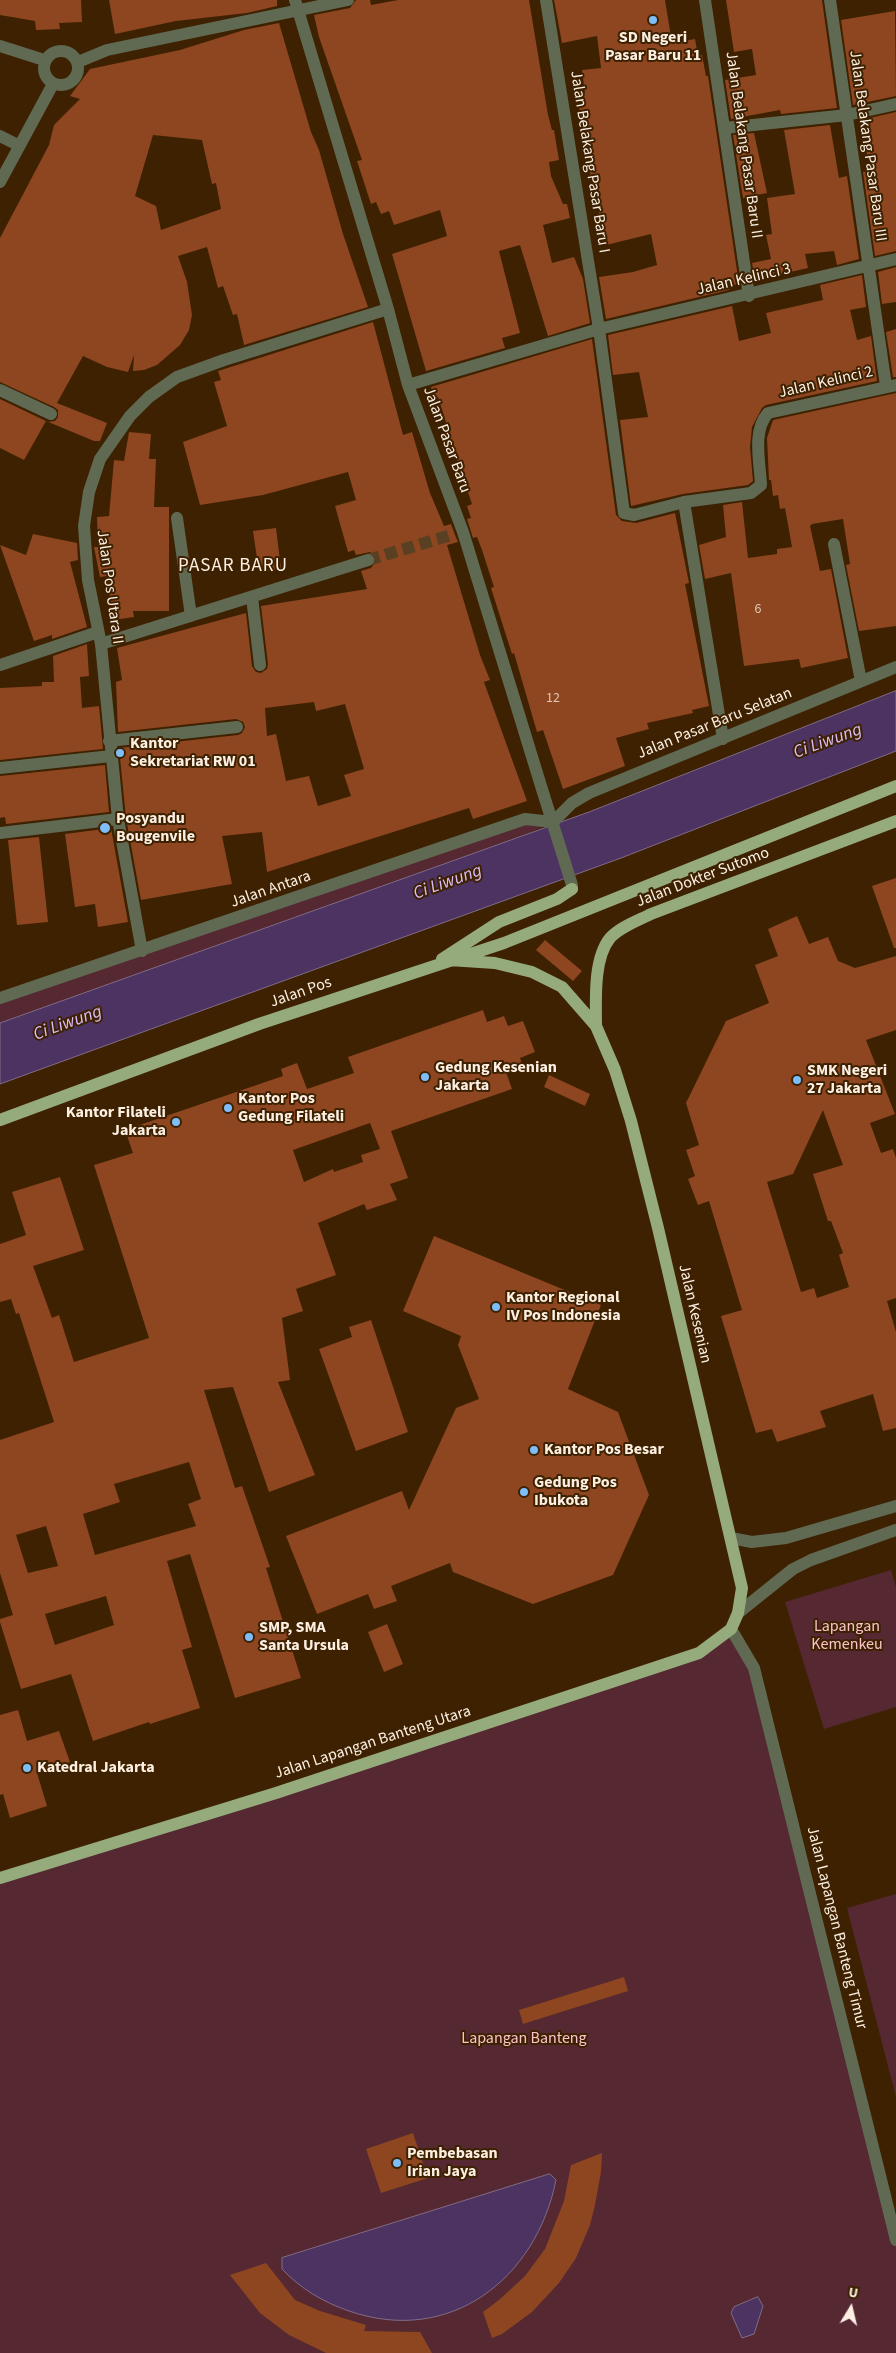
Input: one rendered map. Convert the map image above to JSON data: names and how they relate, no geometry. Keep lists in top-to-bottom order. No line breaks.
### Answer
{"streets":{"main road":["Jalan Dokter Sutomo","Jalan Pos","Jalan Kesenian","Jalan Lapangan Banteng Utara"],"street":["Jalan Belakang Pasar Baru II","Jalan Belakang Pasar Baru III","Jalan Belakang Pasar Baru I","Jalan Kelinci 3","Jalan Kelinci 2","Jalan Pasar Baru","Jalan Pos Utara II","Jalan Pasar Baru Selatan","Jalan Antara","Jalan Lapangan Banteng Timur"]},"crossings":[["Jalan Belakang Pasar Baru II","Jalan Kelinci 3"],["Jalan Belakang Pasar Baru III","Jalan Kelinci 3"],["Jalan Belakang Pasar Baru III","Jalan Kelinci 2"],["Jalan Belakang Pasar Baru I","Jalan Kelinci 3"],["Jalan Belakang Pasar Baru I","Jalan Kelinci 2"],["Jalan Kelinci 3","Jalan Pasar Baru"],["Jalan Pasar Baru","Jalan Pos Utara II"],["Jalan Pasar Baru","Jalan Pasar Baru Selatan"],["Jalan Pasar Baru","Jalan Antara"],["Jalan Pos Utara II","Jalan Antara"],["Jalan Pasar Baru Selatan","Jalan Antara"],["Jalan Dokter Sutomo","Jalan Pos"],["Jalan Dokter Sutomo","Jalan Kesenian"],["Jalan Lapangan Banteng Utara","Jalan Lapangan Banteng Timur"]],"districts":["PASAR BARU"],"water":["Ci Liwung"],"parks":["Lapangan Kemenkeu","Lapangan Banteng"],"places":["SD Negeri Pasar Baru 11","Kantor Sekretariat RW 01","Posyandu Bougenvile","Gedung Kesenian Jakarta","SMK Negeri 27 Jakarta","Kantor Pos Gedung Filateli","Kantor Filateli Jakarta","Kantor Regional IV Pos Indonesia","Kantor Pos Besar","Gedung Pos Ibukota","SMP, SMA Santa Ursula","Katedral Jakarta","Pembebasan Irian Jaya"],"house_numbers":["6","12"],"north":"top"}
